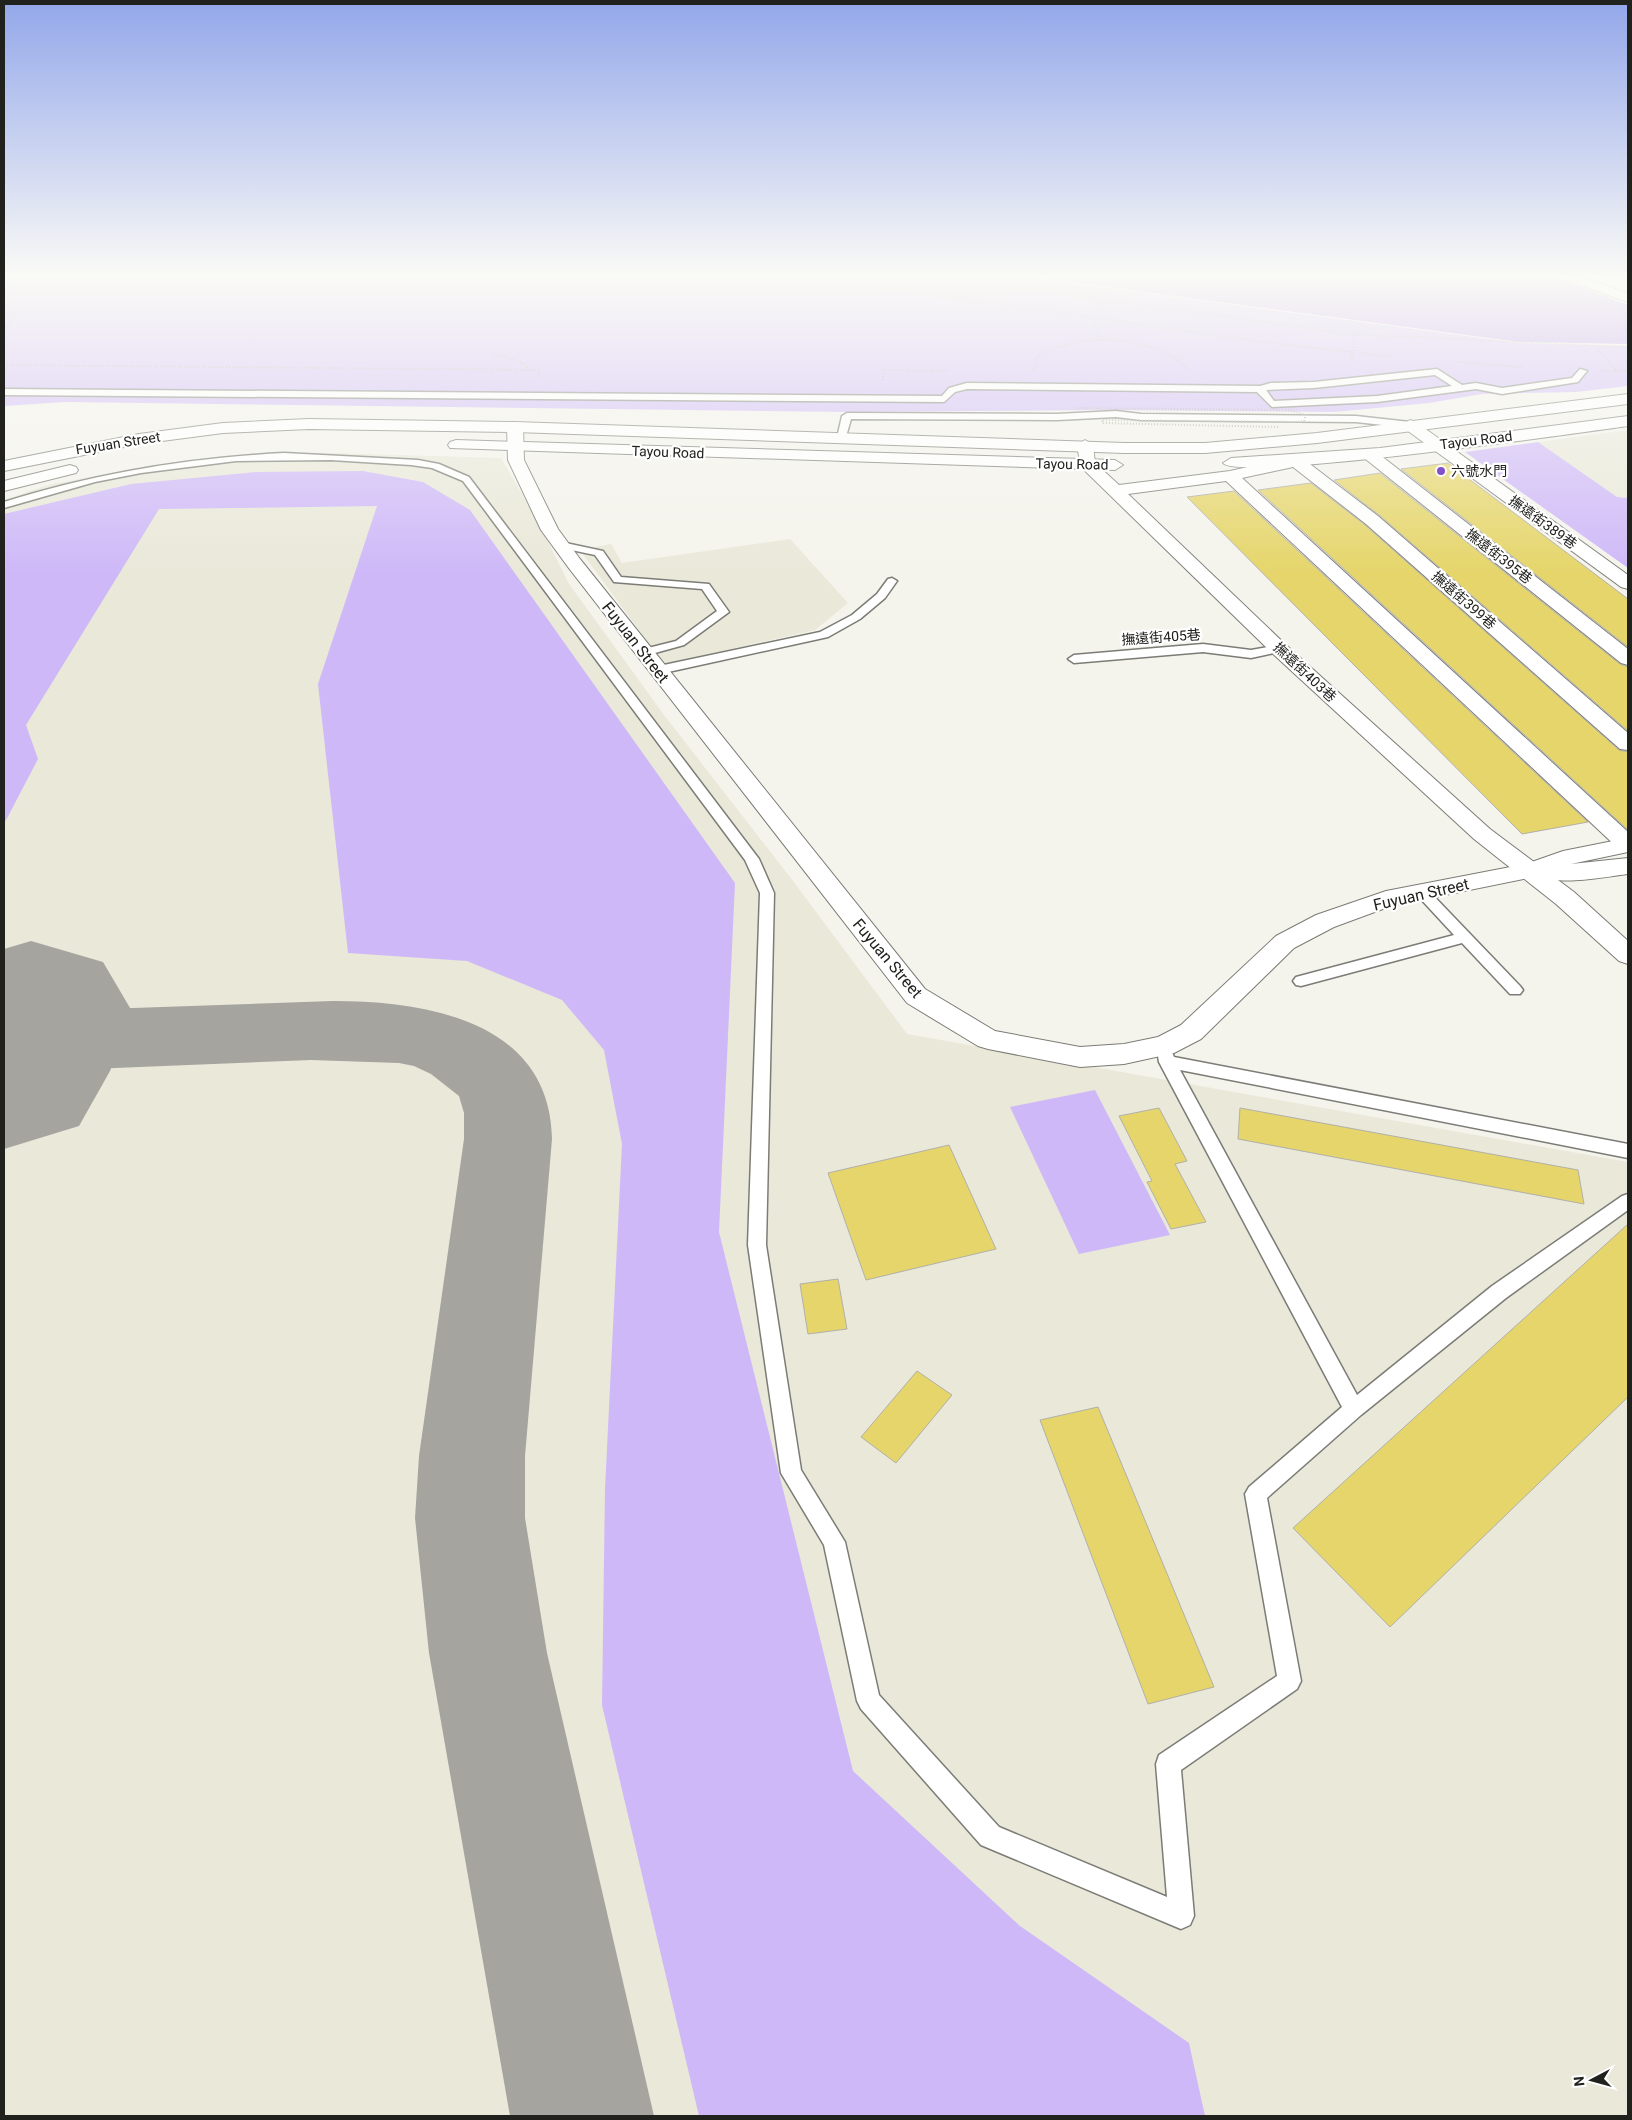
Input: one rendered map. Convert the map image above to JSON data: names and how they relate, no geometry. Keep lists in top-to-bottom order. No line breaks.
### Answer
{"streets":{"street":["Tayou Road","Fuyuan Street","撫遠街389巷","撫遠街395巷","撫遠街399巷","撫遠街403巷"],"lane":["撫遠街405巷"]},"crossings":[["Tayou Road","Fuyuan Street"],["Tayou Road","撫遠街389巷"],["Tayou Road","撫遠街395巷"],["Tayou Road","撫遠街399巷"],["Tayou Road","撫遠街403巷"],["Fuyuan Street","撫遠街403巷"],["撫遠街405巷","撫遠街403巷"]],"places":["六號水門"],"north":"left"}
